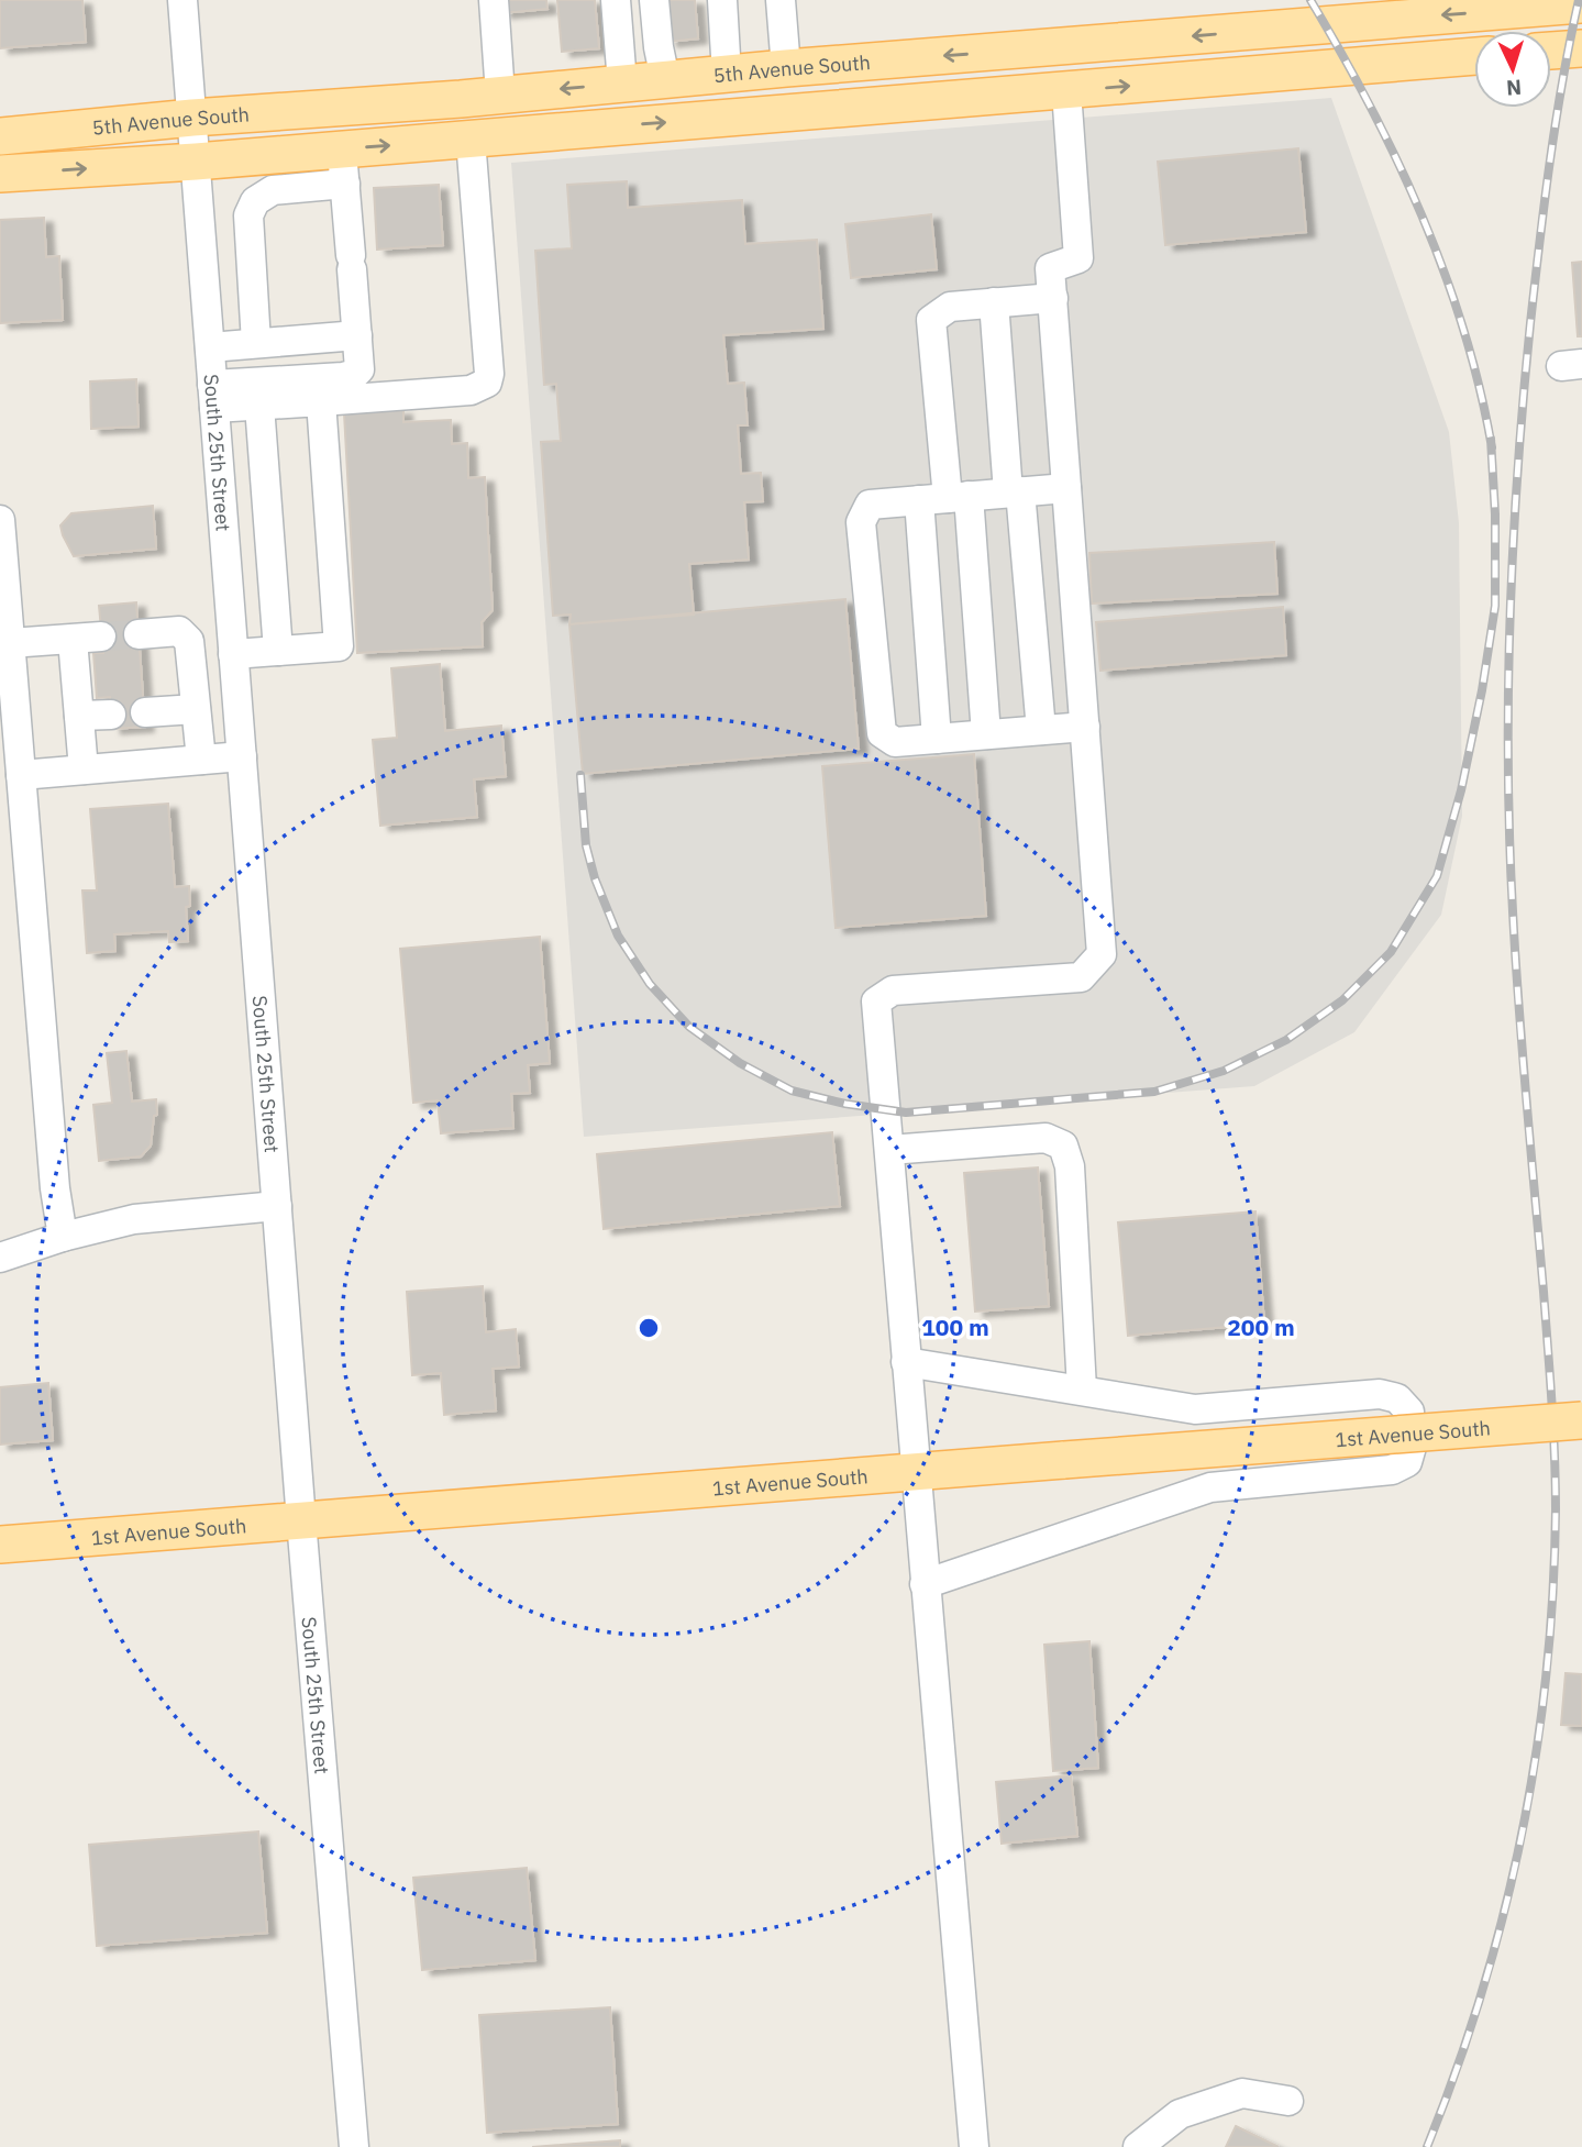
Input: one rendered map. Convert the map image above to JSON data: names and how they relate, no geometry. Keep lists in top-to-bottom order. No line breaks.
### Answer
{"streets":{"main road":["5th Avenue South","1st Avenue South"],"street":["South 25th Street"]},"crossings":[["5th Avenue South","South 25th Street"],["South 25th Street","1st Avenue South"]],"north":"bottom","rings":["100 m","200 m"]}
